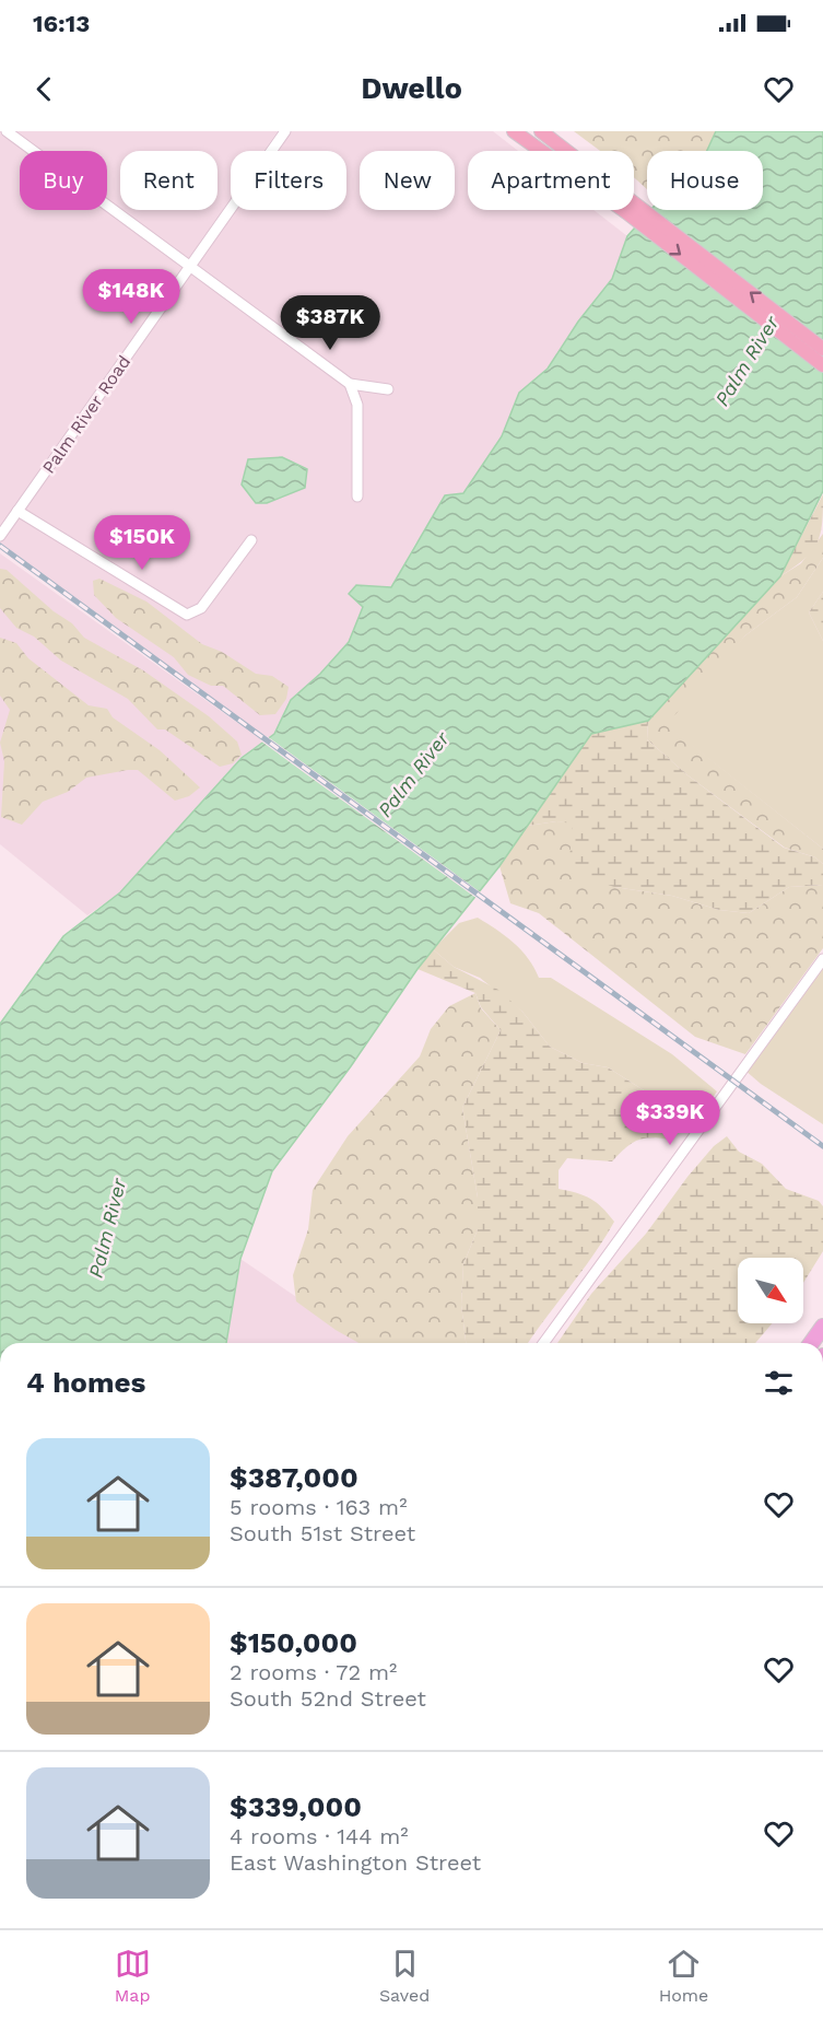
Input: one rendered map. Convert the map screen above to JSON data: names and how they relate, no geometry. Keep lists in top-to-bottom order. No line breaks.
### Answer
{"streets":{"street":["Palm River Road"]},"water":["Palm River"],"north":"bottom right","page":{"status":"16:13","header":"Dwello","chip":["Buy","Rent","Filters","New","Apartment","House"],"price":["$148K","$387K","$150K","$339K"],"heading":"4 homes","list":[{"name":"$387,000","note":"5 rooms · 163 m² · South 51st Street"},{"name":"$150,000","note":"2 rooms · 72 m² · South 52nd Street"},{"name":"$339,000","note":"4 rooms · 144 m² · East Washington Street"}],"tabs":["Map","Saved","Home"]}}
